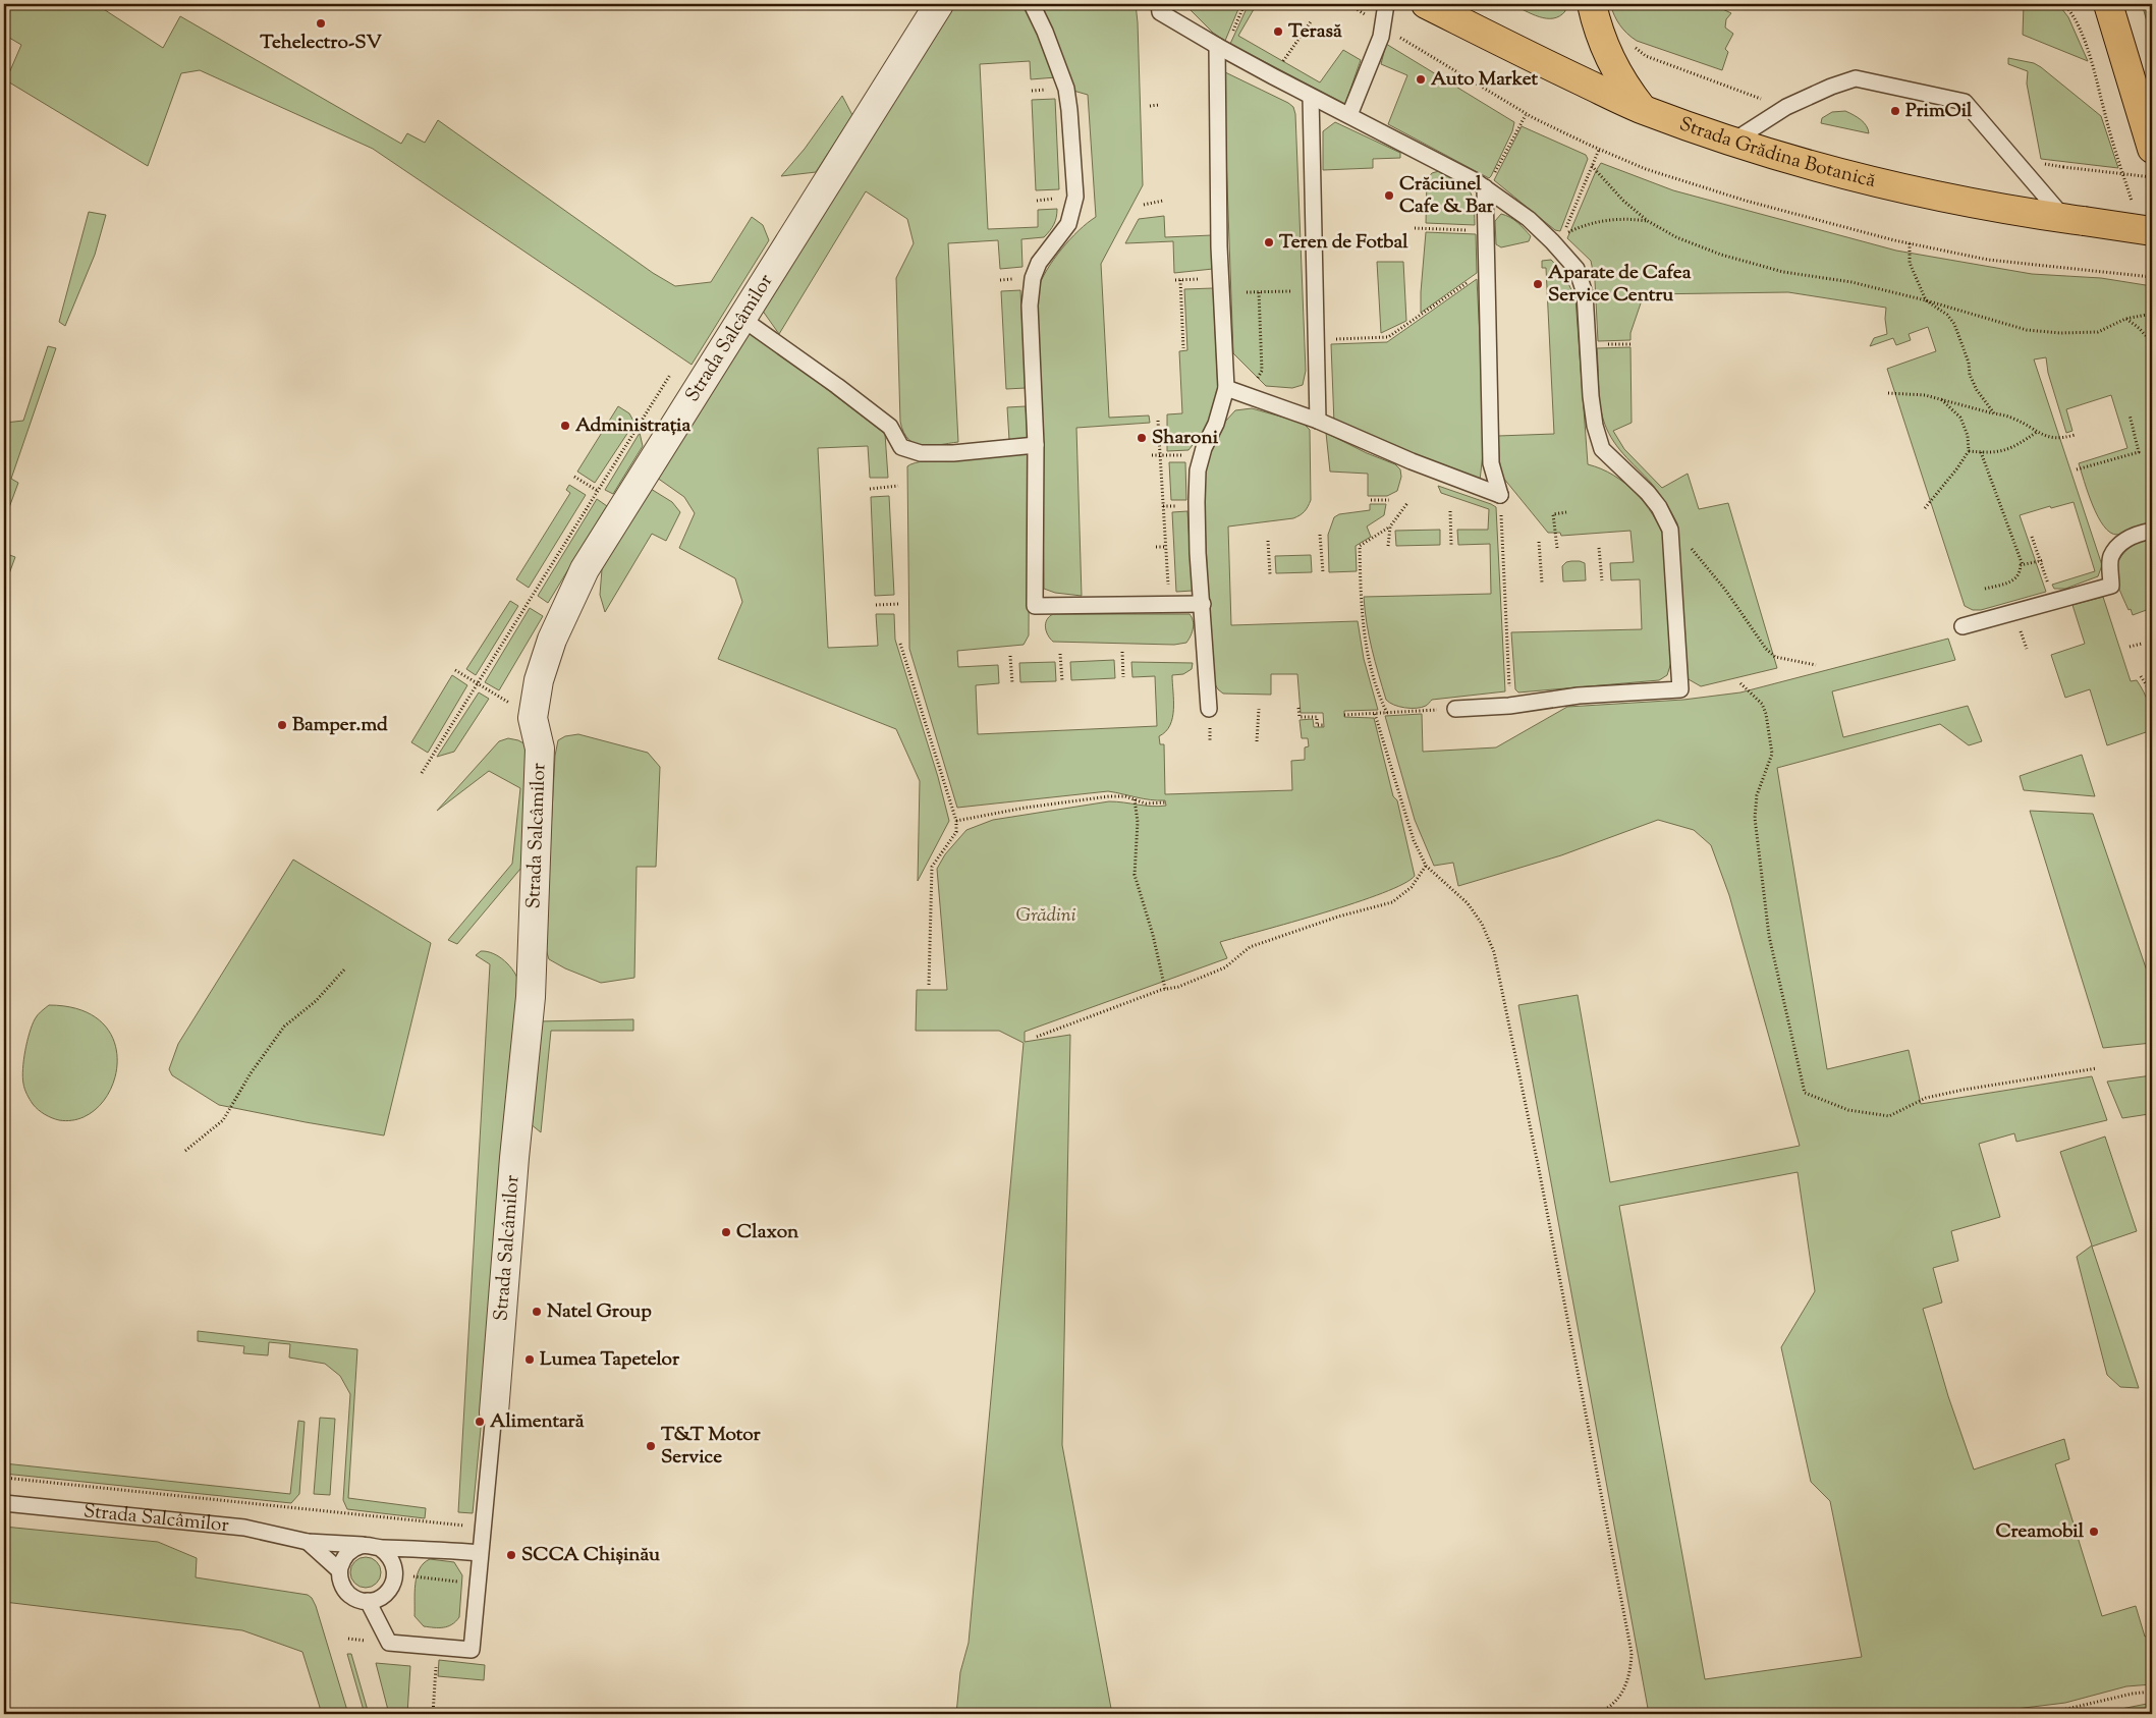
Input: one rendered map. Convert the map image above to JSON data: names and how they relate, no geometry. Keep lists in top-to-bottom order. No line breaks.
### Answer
{"streets":{"main road":["Strada Grădina Botanică"],"street":["Strada Salcâmilor"]},"parks":["Grădini"],"places":["Tehelectro-SV","Terasă","Auto Market","PrimOil","Crăciunel Cafe & Bar","Teren de Fotbal","Aparate de Cafea Service Centru","Administrația","Sharoni","Bamper.md","Claxon","Natel Group","Lumea Tapetelor","Alimentară","T&T Motor Service","Creamobil","SCCA Chișinău"]}
